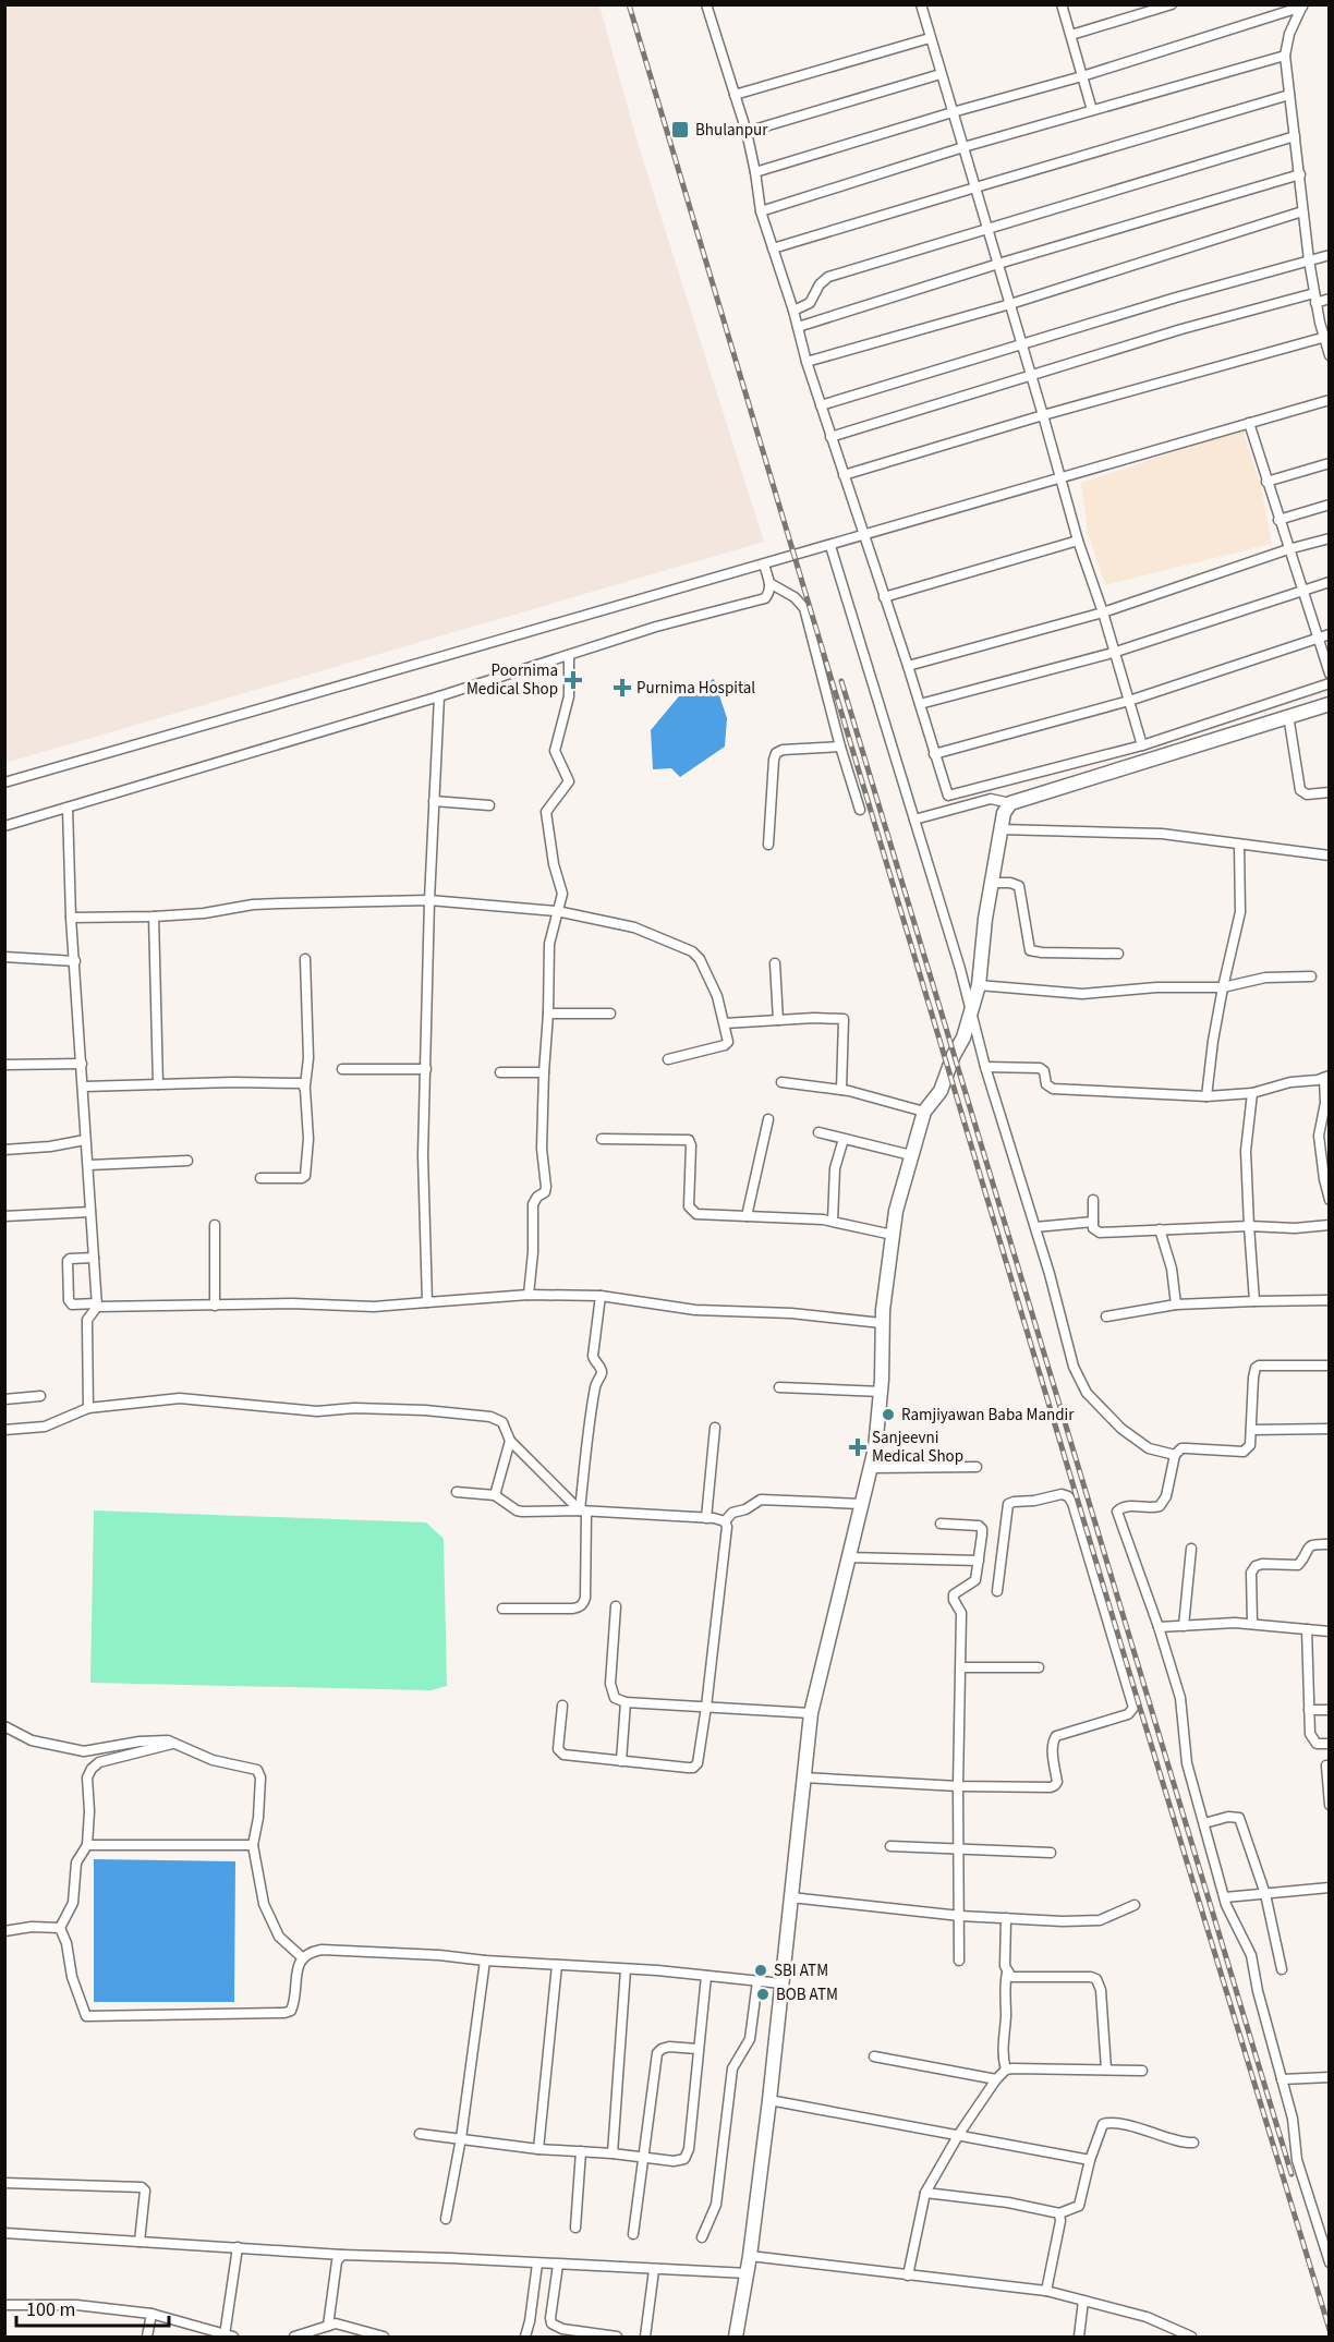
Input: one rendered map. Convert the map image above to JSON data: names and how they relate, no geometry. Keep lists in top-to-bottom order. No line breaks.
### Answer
{"places":{"transit":["Bhulanpur"],"health":["Poornima Medical Shop","Purnima Hospital","Sanjeevni Medical Shop"],"other":["Ramjiyawan Baba Mandir","SBI ATM","BOB ATM"]},"scale_bar":"100 m"}
